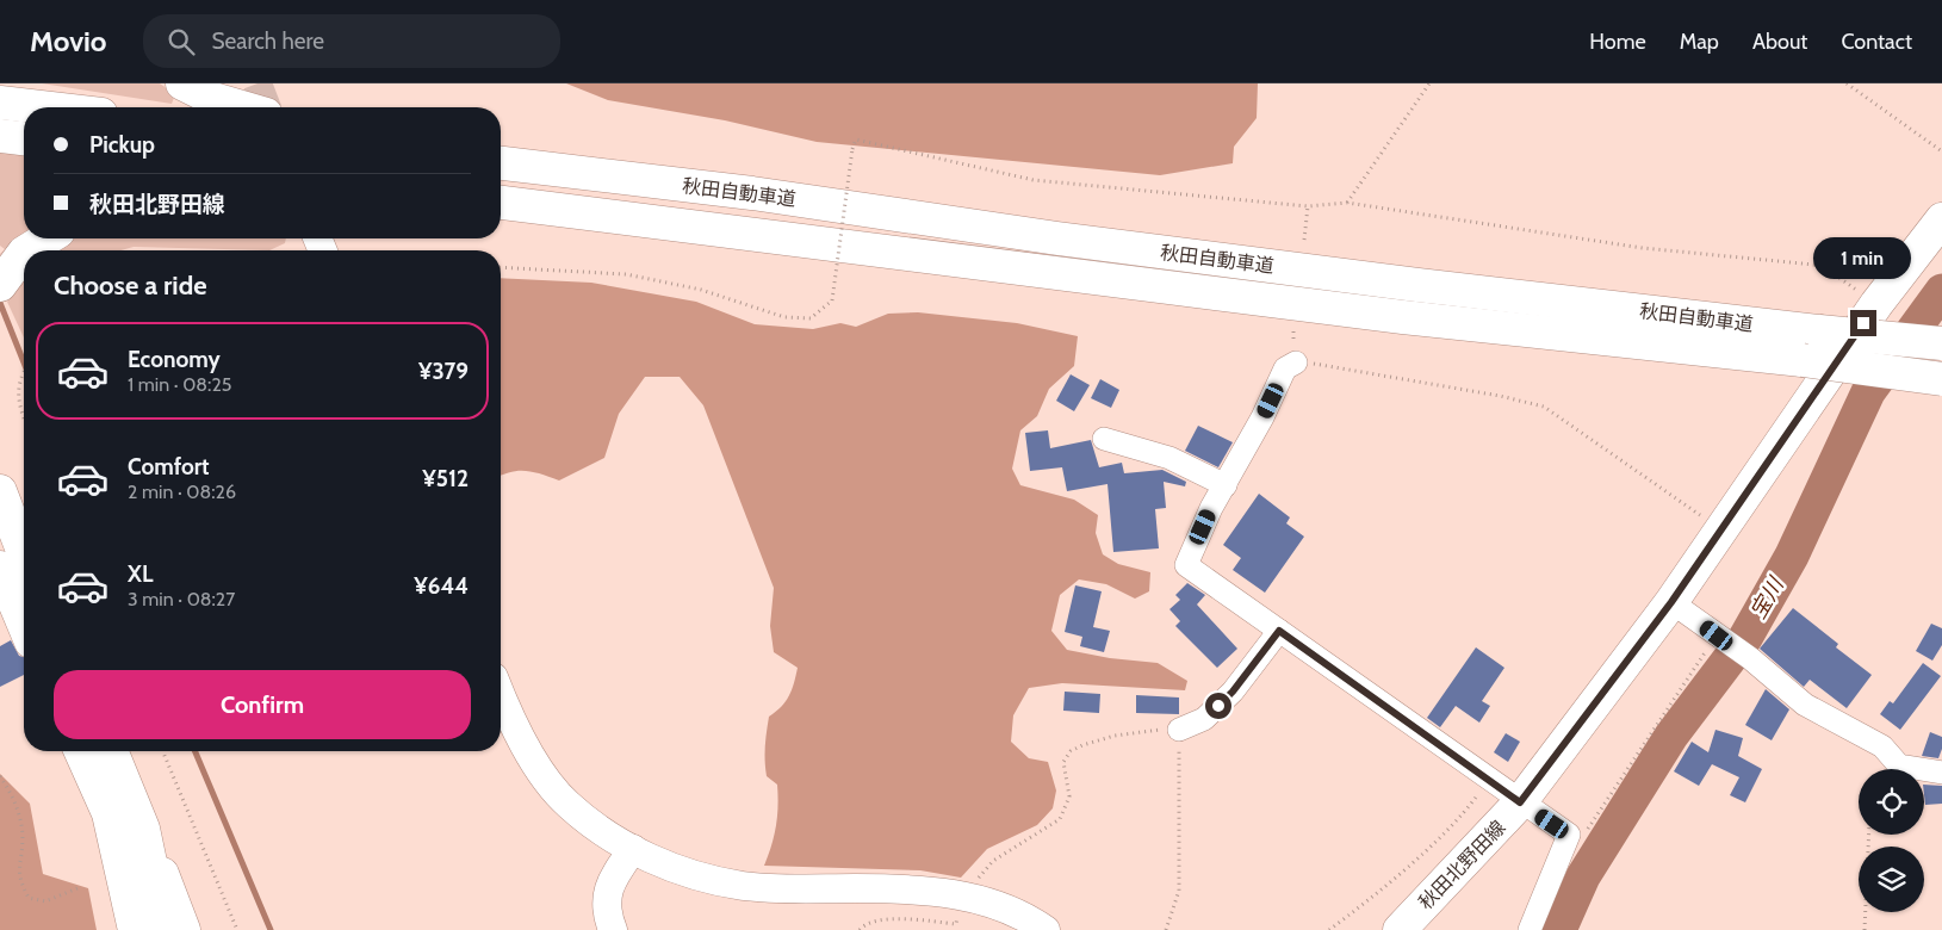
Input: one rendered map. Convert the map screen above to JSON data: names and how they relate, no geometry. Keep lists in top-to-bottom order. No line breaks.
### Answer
{"streets":{"main road":["秋田自動車道","秋田北野田線"]},"water":["宝川"],"page":{"header":"Movio","search":"Search here","nav":["Home","Map","About","Contact"],"banner":["Pickup","秋田北野田線"],"bubble":"1 min","heading":"Choose a ride","list":[{"name":"Economy","note":"1 min · 08:25","value":"¥379"},{"name":"Comfort","note":"2 min · 08:26","value":"¥512"},{"name":"XL","note":"3 min · 08:27","value":"¥644"}],"buttons":"Confirm"}}
